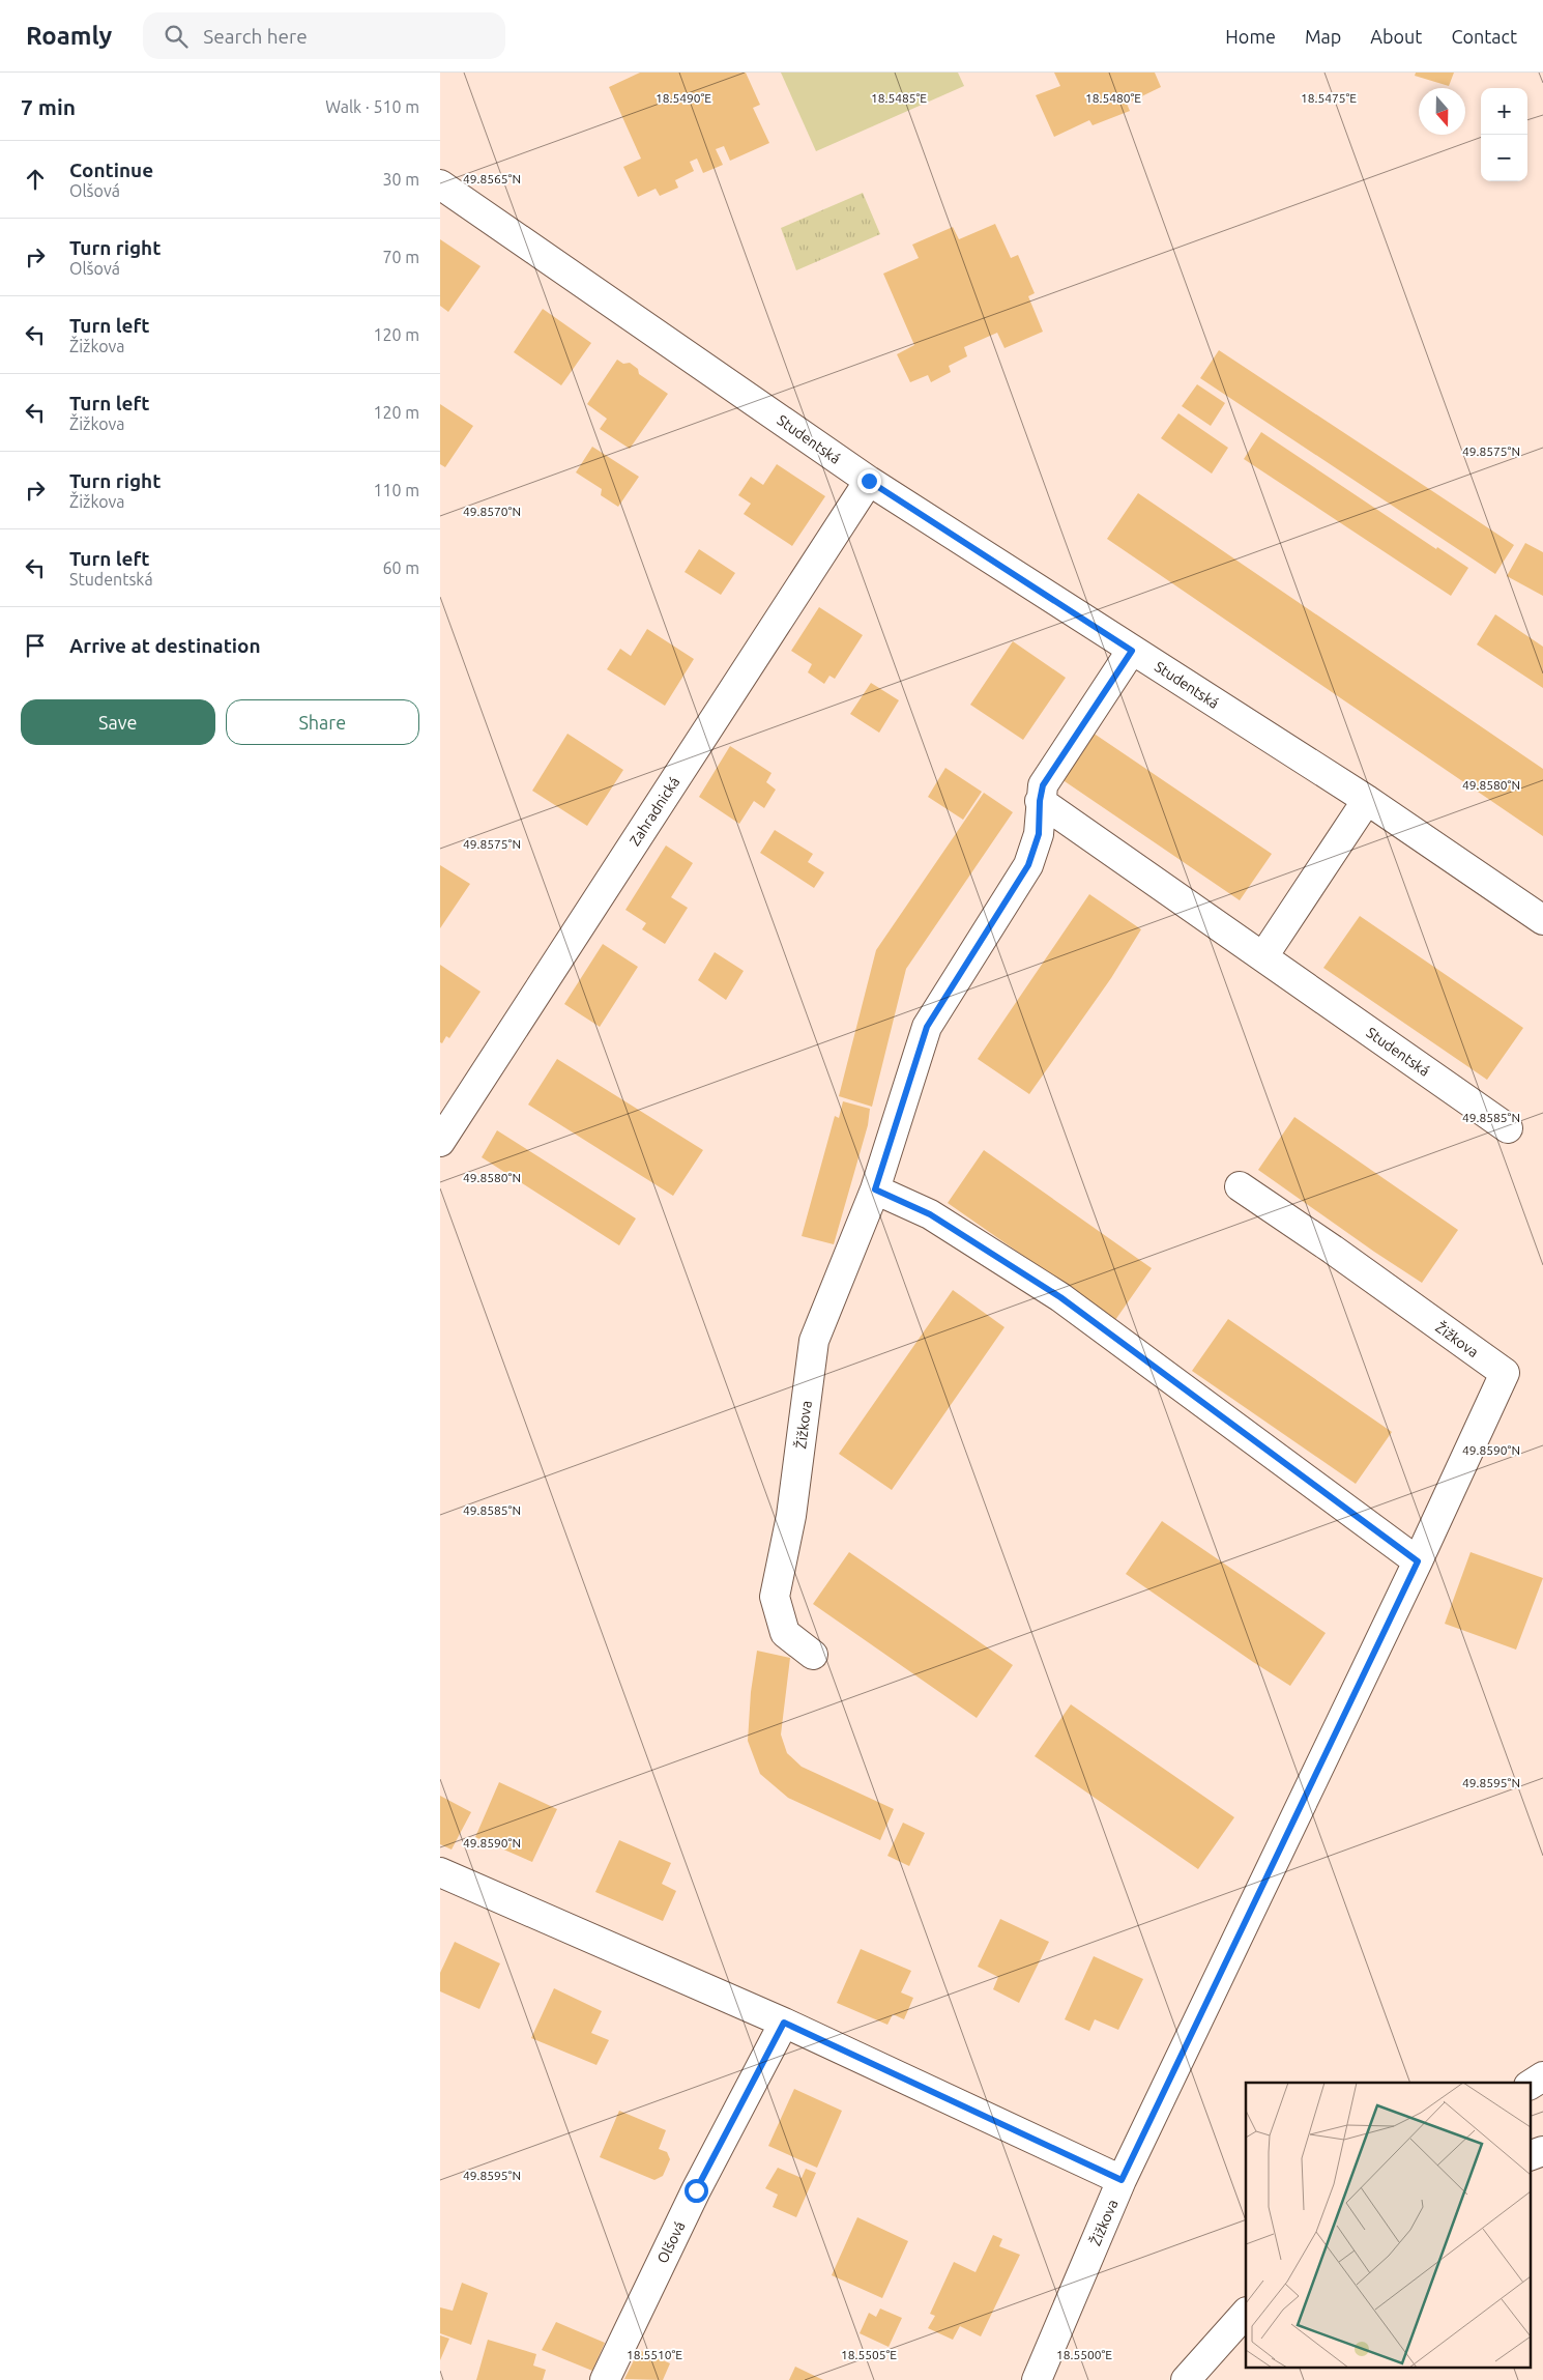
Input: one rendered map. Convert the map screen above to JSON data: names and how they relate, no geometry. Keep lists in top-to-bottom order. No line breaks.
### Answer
{"streets":{"street":["Studentská","Zahradnická","Žižkova","Olšová"]},"crossings":[["Studentská","Zahradnická"],["Studentská","Žižkova"]],"north":"bottom","page":{"header":"Roamly","search":"Search here","nav":["Home","Map","About","Contact"],"heading":["7 min","Walk · 510 m"],"map_buttons":["+","−"],"list":[["Continue","Olšová","30 m"],["Turn right","Olšová","70 m"],["Turn left","Žižkova","120 m"],["Turn left","Žižkova","120 m"],["Turn right","Žižkova","110 m"],["Turn left","Studentská","60 m"],"Arrive at destination"],"buttons":["Save","Share"]},"coordinates":["18.5490°E","18.5485°E","18.5480°E","18.5475°E","49.8565°N","49.8575°N","49.8570°N","49.8580°N","49.8585°N","49.8590°N","49.8595°N","18.5510°E","18.5505°E","18.5500°E"]}
